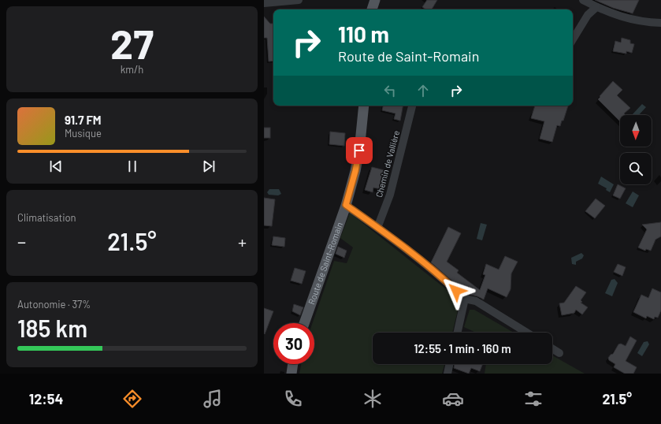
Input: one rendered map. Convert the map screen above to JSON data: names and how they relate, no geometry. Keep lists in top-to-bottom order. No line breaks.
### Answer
{"streets":{"main road":["Route de Saint-Romain"],"street":["Chemin de Vallière"]},"north":"bottom","page":{"tile":[["27","km/h"],"Climatisation",["Autonomie · 37%","185 km"]],"turn":["110 m","Route de Saint-Romain"],"song":["91.7 FM","Musique"],"heat":["−","21.5°","+"],"limit":"30","trip":"12:55 · 1 min · 160 m","tabs":["12:54","21.5°"]}}
